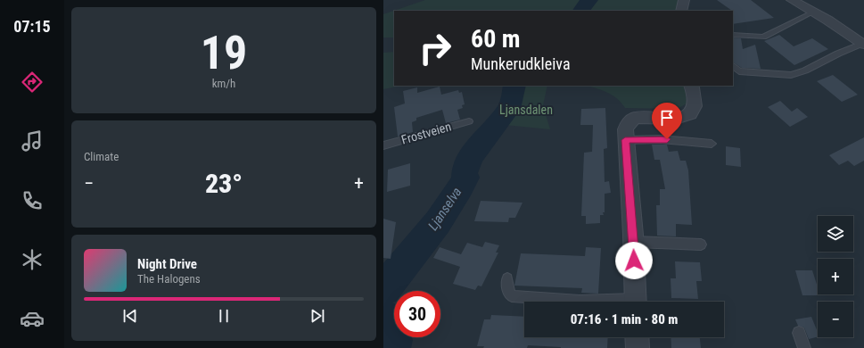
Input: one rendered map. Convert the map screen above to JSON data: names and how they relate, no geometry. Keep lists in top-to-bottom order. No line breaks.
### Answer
{"streets":{"lane":["Frostveien"]},"water":["Ljanselva"],"parks":["Ljansdalen"],"page":{"tabs":"07:15","tile":[["19","km/h"],"Climate"],"turn":["60 m","Munkerudkleiva"],"heat":["−","23°","+"],"map_buttons":["+","−"],"song":["Night Drive","The Halogens"],"limit":"30","trip":"07:16 · 1 min · 80 m"}}
